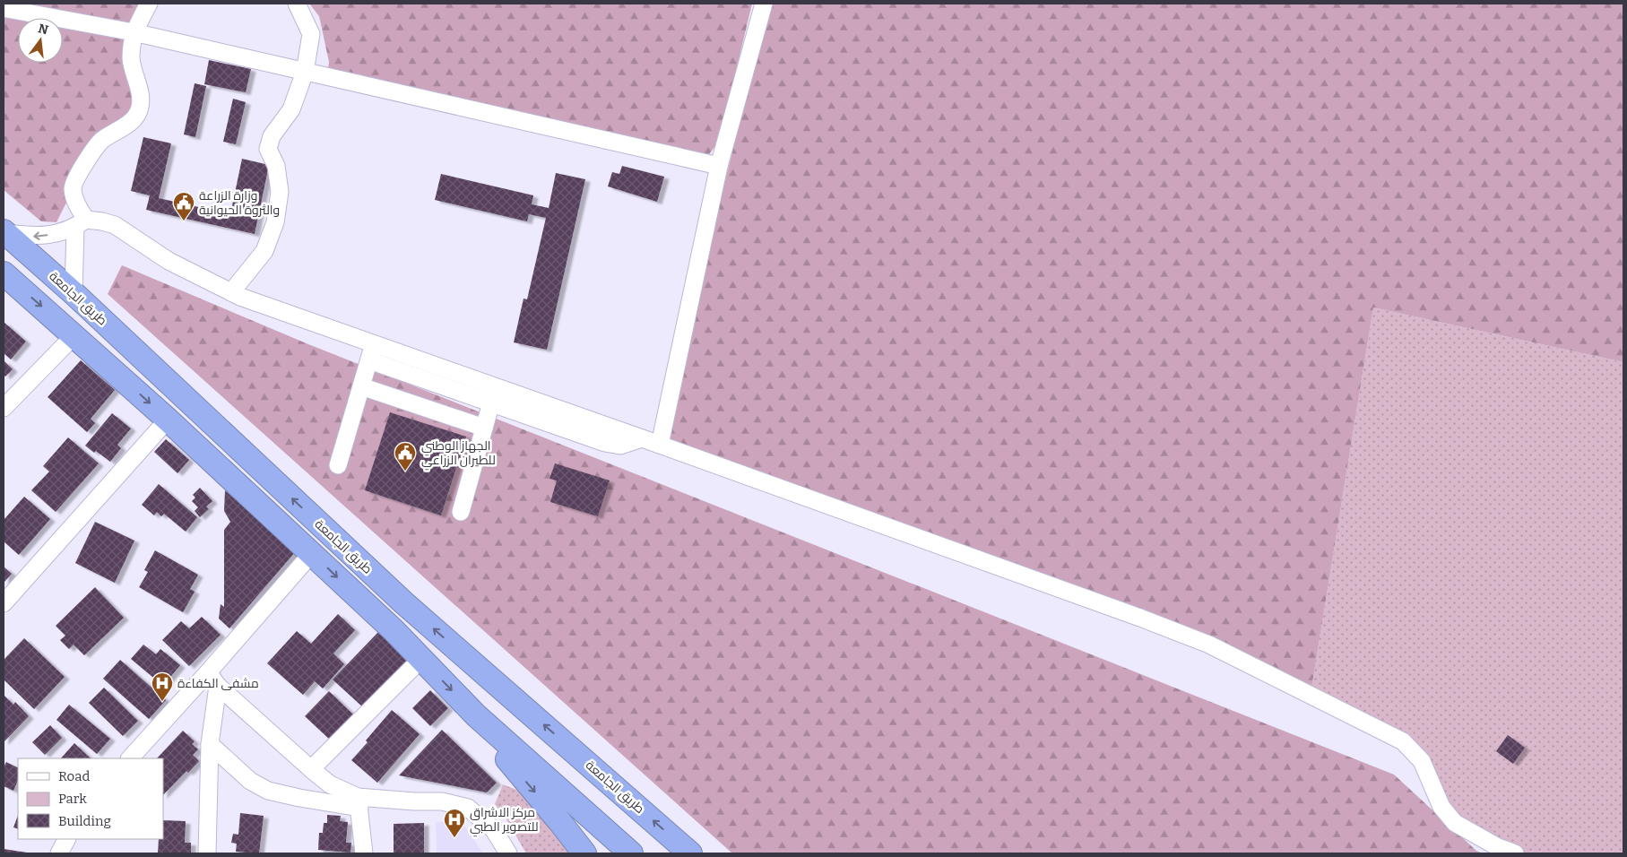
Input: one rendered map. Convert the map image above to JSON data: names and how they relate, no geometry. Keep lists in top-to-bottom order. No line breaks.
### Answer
{"streets":{"highway":["طريق الجامعة"]},"places":{"public building":["وزارة الزراعة والثروة الحيوانية","الجهاز الوطني للطيران الزراعي"],"hospital":["مشفى الكفاءة","مركز الاشراق للتصوير الطبي"]},"legend":["Road","Park","Building"],"north":"top"}
